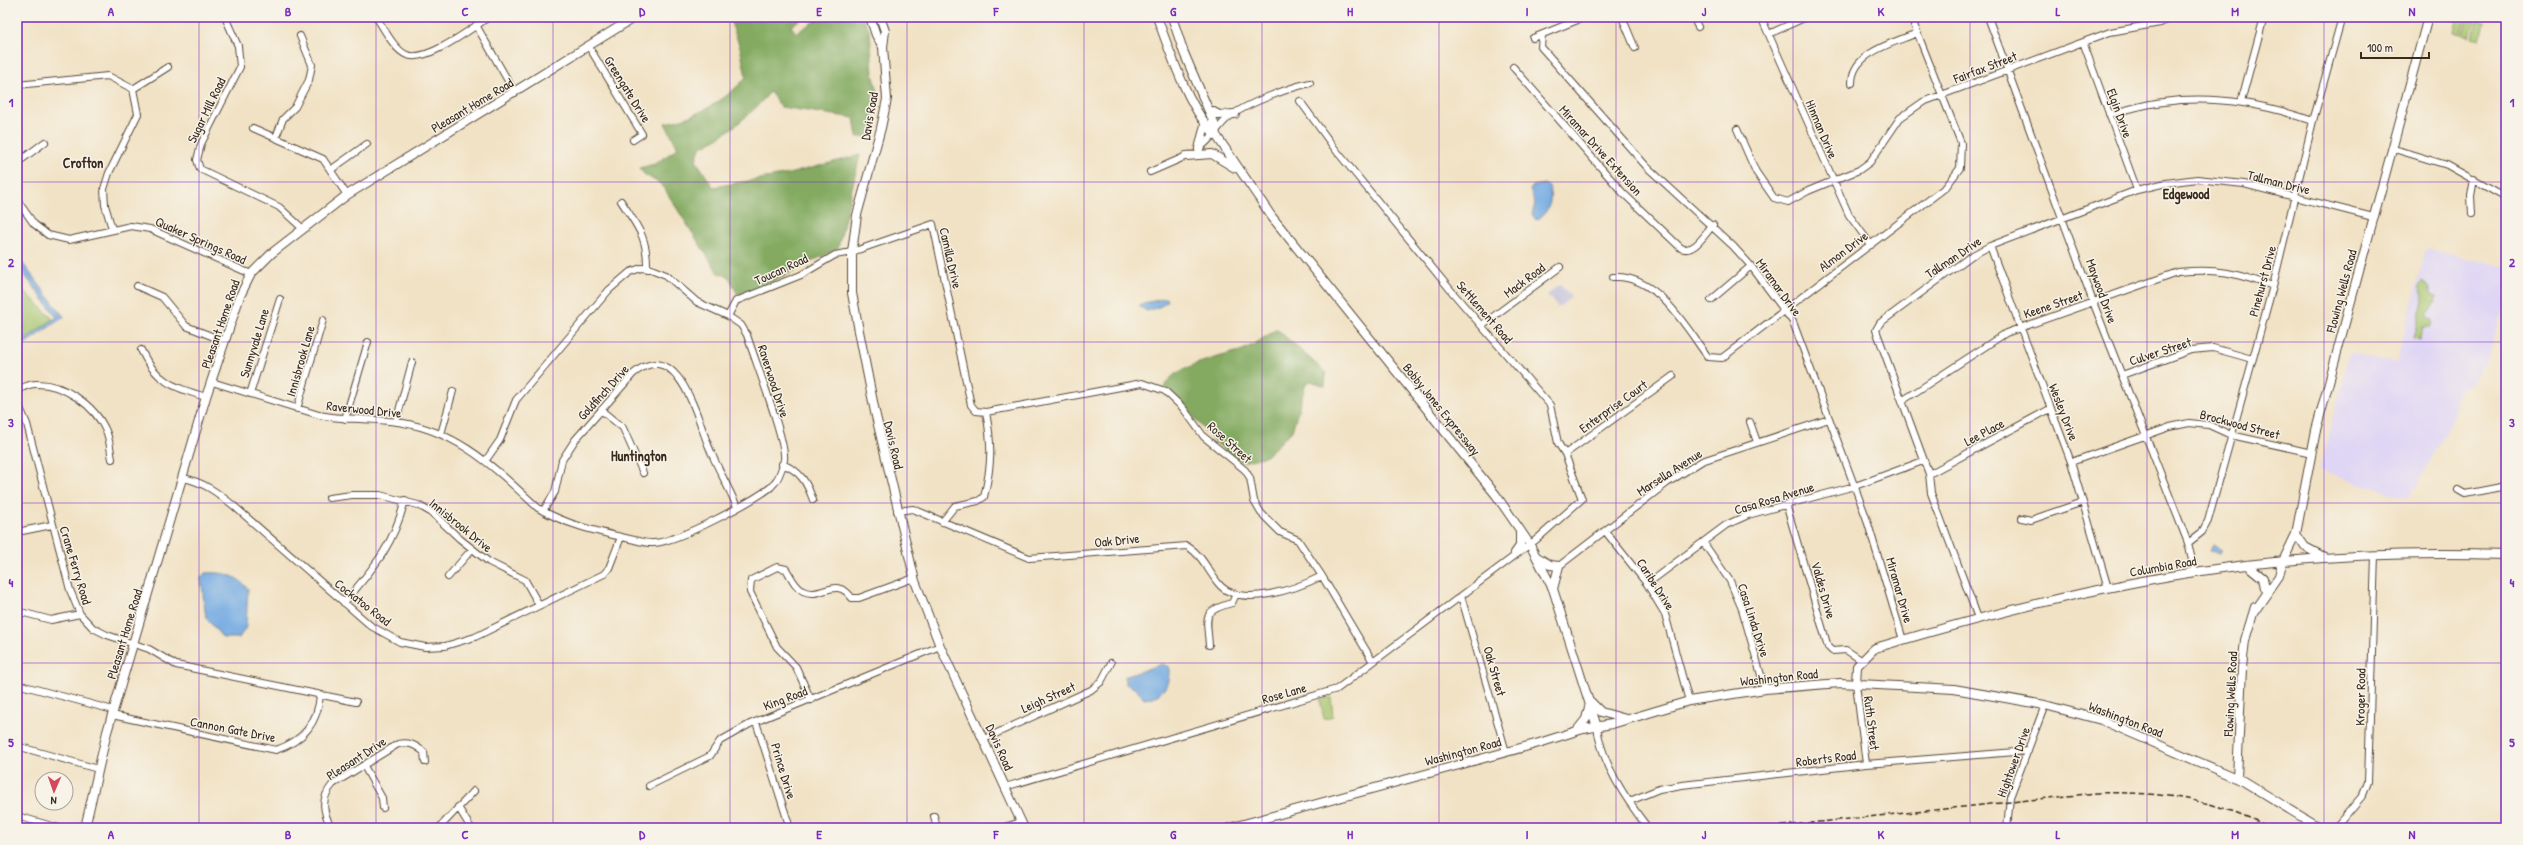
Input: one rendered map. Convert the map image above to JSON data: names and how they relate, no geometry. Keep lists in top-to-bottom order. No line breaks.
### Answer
{"streets":{"main road":["Pleasant Home Road","Davis Road","Flowing Wells Road","Bobby Jones Expressway","Columbia Road","Washington Road"],"street":["Fairfax Street","Greengate Drive","Sugar Mill Road","Elgin Drive","Hinman Drive","Miramar Drive Extension","Tallman Drive","Quaker Springs Road","Almon Drive","Camilla Drive","Toucan Road","Mack Road","Pinehurst Drive","Miramar Drive","Maywood Drive","Keene Street","Settlement Road","Sunnyvale Lane","Culver Street","Innisbrook Lane","Raverwood Drive","Goldfinch Drive","Enterprise Court","Wesley Drive","Brockwood Street","Lee Place","Rose Street","Marsella Avenue","Casa Rosa Avenue","Innisbrook Drive","Oak Drive","Crane Ferry Road","Caribe Drive","Valdes Drive","Cockatoo Road","Casa Linda Drive","Oak Street","Rose Lane","Leigh Street","Kroger Road","King Road","Ruth Street","Cannon Gate Drive","Pleasant Drive","Roberts Road","Hightower Drive","Prince Drive"]},"crossings":[["Fairfax Street","Elgin Drive"],["Fairfax Street","Hinman Drive"],["Fairfax Street","Almon Drive"],["Fairfax Street","Maywood Drive"],["Greengate Drive","Pleasant Home Road"],["Pleasant Home Road","Sugar Mill Road"],["Pleasant Home Road","Quaker Springs Road"],["Pleasant Home Road","Raverwood Drive"],["Pleasant Home Road","Crane Ferry Road"],["Pleasant Home Road","Cockatoo Road"],["Pleasant Home Road","Cannon Gate Drive"],["Elgin Drive","Tallman Drive"],["Davis Road","Camilla Drive"],["Davis Road","Toucan Road"],["Davis Road","Oak Drive"],["Davis Road","Rose Lane"],["Davis Road","Leigh Street"],["Davis Road","King Road"],["Hinman Drive","Almon Drive"],["Miramar Drive Extension","Miramar Drive"],["Tallman Drive","Pinehurst Drive"],["Tallman Drive","Maywood Drive"],["Tallman Drive","Flowing Wells Road"],["Tallman Drive","Keene Street"],["Tallman Drive","Wesley Drive"],["Tallman Drive","Lee Place"],["Tallman Drive","Casa Rosa Avenue"],["Tallman Drive","Columbia Road"],["Almon Drive","Miramar Drive"],["Camilla Drive","Toucan Road"],["Camilla Drive","Rose Street"],["Toucan Road","Raverwood Drive"],["Mack Road","Settlement Road"],["Pinehurst Drive","Maywood Drive"],["Pinehurst Drive","Keene Street"],["Pinehurst Drive","Culver Street"],["Pinehurst Drive","Brockwood Street"],["Miramar Drive","Marsella Avenue"],["Miramar Drive","Casa Rosa Avenue"],["Miramar Drive","Columbia Road"],["Maywood Drive","Keene Street"],["Maywood Drive","Culver Street"],["Maywood Drive","Brockwood Street"],["Maywood Drive","Columbia Road"],["Flowing Wells Road","Brockwood Street"],["Flowing Wells Road","Columbia Road"],["Flowing Wells Road","Washington Road"],["Keene Street","Wesley Drive"],["Settlement Road","Enterprise Court"],["Settlement Road","Bobby Jones Expressway"],["Settlement Road","Rose Lane"],["Sunnyvale Lane","Raverwood Drive"],["Innisbrook Lane","Raverwood Drive"],["Raverwood Drive","Goldfinch Drive"],["Raverwood Drive","Cockatoo Road"],["Bobby Jones Expressway","Washington Road"],["Bobby Jones Expressway","Rose Lane"],["Wesley Drive","Brockwood Street"],["Wesley Drive","Lee Place"],["Wesley Drive","Columbia Road"],["Rose Street","Oak Drive"],["Rose Street","Rose Lane"],["Marsella Avenue","Caribe Drive"],["Casa Rosa Avenue","Caribe Drive"],["Casa Rosa Avenue","Valdes Drive"],["Casa Rosa Avenue","Casa Linda Drive"],["Innisbrook Drive","Cockatoo Road"],["Crane Ferry Road","Cannon Gate Drive"],["Columbia Road","Valdes Drive"],["Columbia Road","Kroger Road"],["Caribe Drive","Washington Road"],["Casa Linda Drive","Washington Road"],["Oak Street","Washington Road"],["Oak Street","Rose Lane"],["Washington Road","Ruth Street"],["Washington Road","Hightower Drive"],["King Road","Prince Drive"],["Ruth Street","Roberts Road"],["Roberts Road","Hightower Drive"]],"districts":["Crofton","Edgewood","Huntington"],"scale_bar":"100 m","north":"bottom","grid":{"columns":["A","B","C","D","E","F","G","H","I","J","K","L","M","N"],"rows":["1","2","3","4","5"]}}
